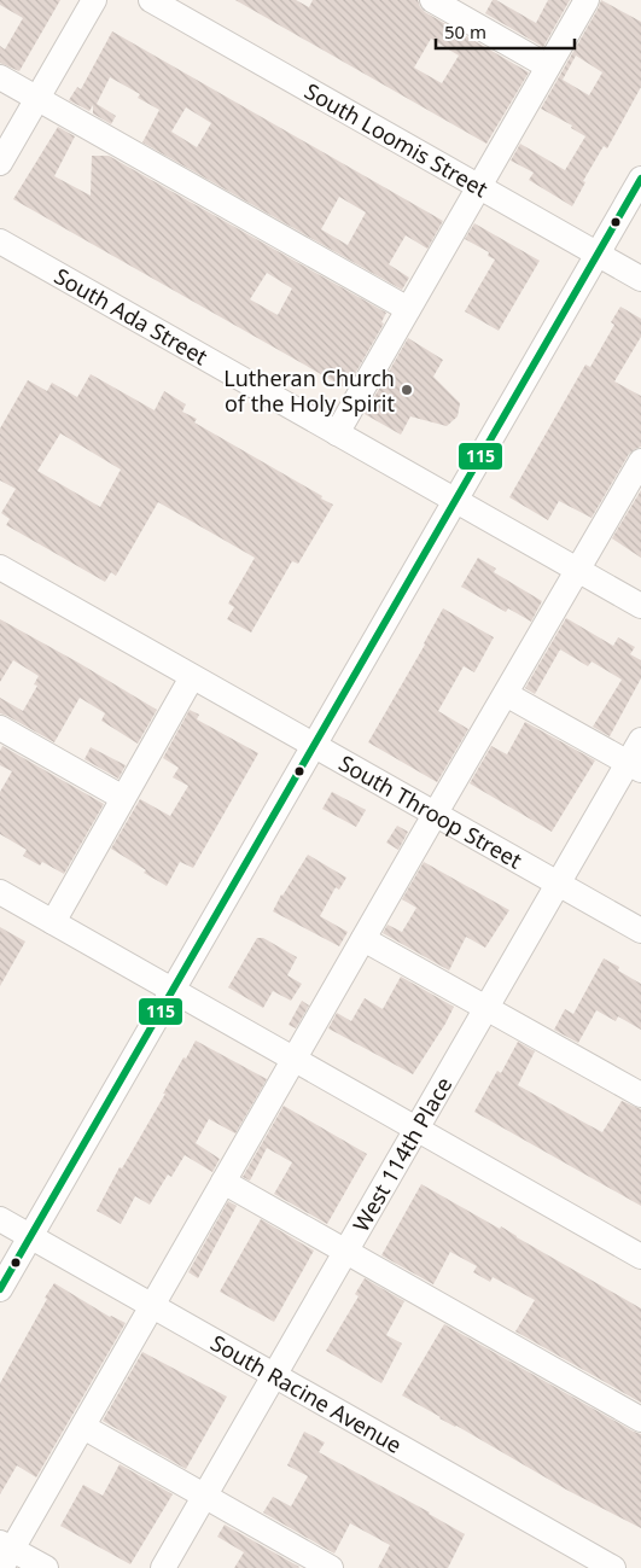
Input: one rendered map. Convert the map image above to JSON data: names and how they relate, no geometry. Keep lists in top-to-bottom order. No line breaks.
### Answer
{"streets":{"street":["South Loomis Street","South Ada Street","South Throop Street","West 114th Place","South Racine Avenue"]},"crossings":[["South Throop Street","West 114th Place"],["West 114th Place","South Racine Avenue"]],"places":["Lutheran Church of the Holy Spirit"],"lines":["transit line 115"],"scale_bar":"50 m"}
